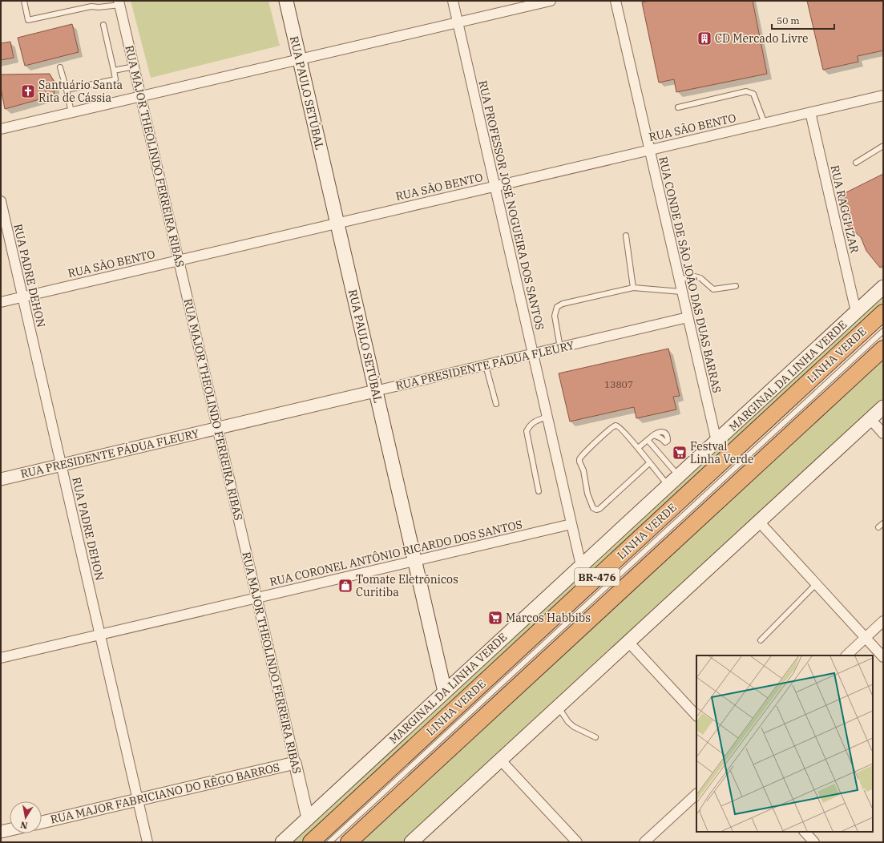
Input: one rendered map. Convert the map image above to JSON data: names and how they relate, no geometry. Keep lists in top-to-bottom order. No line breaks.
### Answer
{"streets":{"highway":["LINHA VERDE","BR-476"],"main road":["RUA PAULO SETÚBAL","MARGINAL DA LINHA VERDE"],"street":["RUA SÃO BENTO","RUA MAJOR THEOLINDO FERREIRA RIBAS","RUA PROFESSOR JOSÉ NOGUEIRA DOS SANTOS","RUA RAGGI IZAR","RUA CONDE DE SÃO JOÃO DAS DUAS BARRAS","RUA PADRE DEHON","RUA PRESIDENTE PÁDUA FLEURY","RUA CORONEL ANTÔNIO RICARDO DOS SANTOS","RUA MAJOR FABRICIANO DO RÊGO BARROS"]},"crossings":[["RUA PAULO SETÚBAL","RUA SÃO BENTO"],["RUA PAULO SETÚBAL","RUA PRESIDENTE PÁDUA FLEURY"],["RUA PAULO SETÚBAL","MARGINAL DA LINHA VERDE"],["RUA PAULO SETÚBAL","RUA CORONEL ANTÔNIO RICARDO DOS SANTOS"],["RUA SÃO BENTO","RUA MAJOR THEOLINDO FERREIRA RIBAS"],["RUA SÃO BENTO","RUA PROFESSOR JOSÉ NOGUEIRA DOS SANTOS"],["RUA SÃO BENTO","RUA RAGGI IZAR"],["RUA SÃO BENTO","RUA CONDE DE SÃO JOÃO DAS DUAS BARRAS"],["RUA SÃO BENTO","RUA PADRE DEHON"],["RUA MAJOR THEOLINDO FERREIRA RIBAS","RUA PRESIDENTE PÁDUA FLEURY"],["RUA MAJOR THEOLINDO FERREIRA RIBAS","MARGINAL DA LINHA VERDE"],["RUA MAJOR THEOLINDO FERREIRA RIBAS","RUA CORONEL ANTÔNIO RICARDO DOS SANTOS"],["RUA MAJOR THEOLINDO FERREIRA RIBAS","RUA MAJOR FABRICIANO DO RÊGO BARROS"],["RUA PROFESSOR JOSÉ NOGUEIRA DOS SANTOS","RUA PRESIDENTE PÁDUA FLEURY"],["RUA PROFESSOR JOSÉ NOGUEIRA DOS SANTOS","MARGINAL DA LINHA VERDE"],["RUA PROFESSOR JOSÉ NOGUEIRA DOS SANTOS","RUA CORONEL ANTÔNIO RICARDO DOS SANTOS"],["RUA RAGGI IZAR","MARGINAL DA LINHA VERDE"],["RUA CONDE DE SÃO JOÃO DAS DUAS BARRAS","RUA PRESIDENTE PÁDUA FLEURY"],["RUA CONDE DE SÃO JOÃO DAS DUAS BARRAS","MARGINAL DA LINHA VERDE"],["RUA PADRE DEHON","RUA PRESIDENTE PÁDUA FLEURY"],["RUA PADRE DEHON","RUA CORONEL ANTÔNIO RICARDO DOS SANTOS"],["RUA PADRE DEHON","RUA MAJOR FABRICIANO DO RÊGO BARROS"]],"places":{"building":["CD Mercado Livre"],"church":["Santuário Santa Rita de Cássia"],"supermarket":["Festval Linha Verde","Marcos Habbibs"],"shop":["Tomate Eletrônicos Curitiba"]},"house_numbers":["13807"],"scale_bar":"50 m","north":"bottom"}
